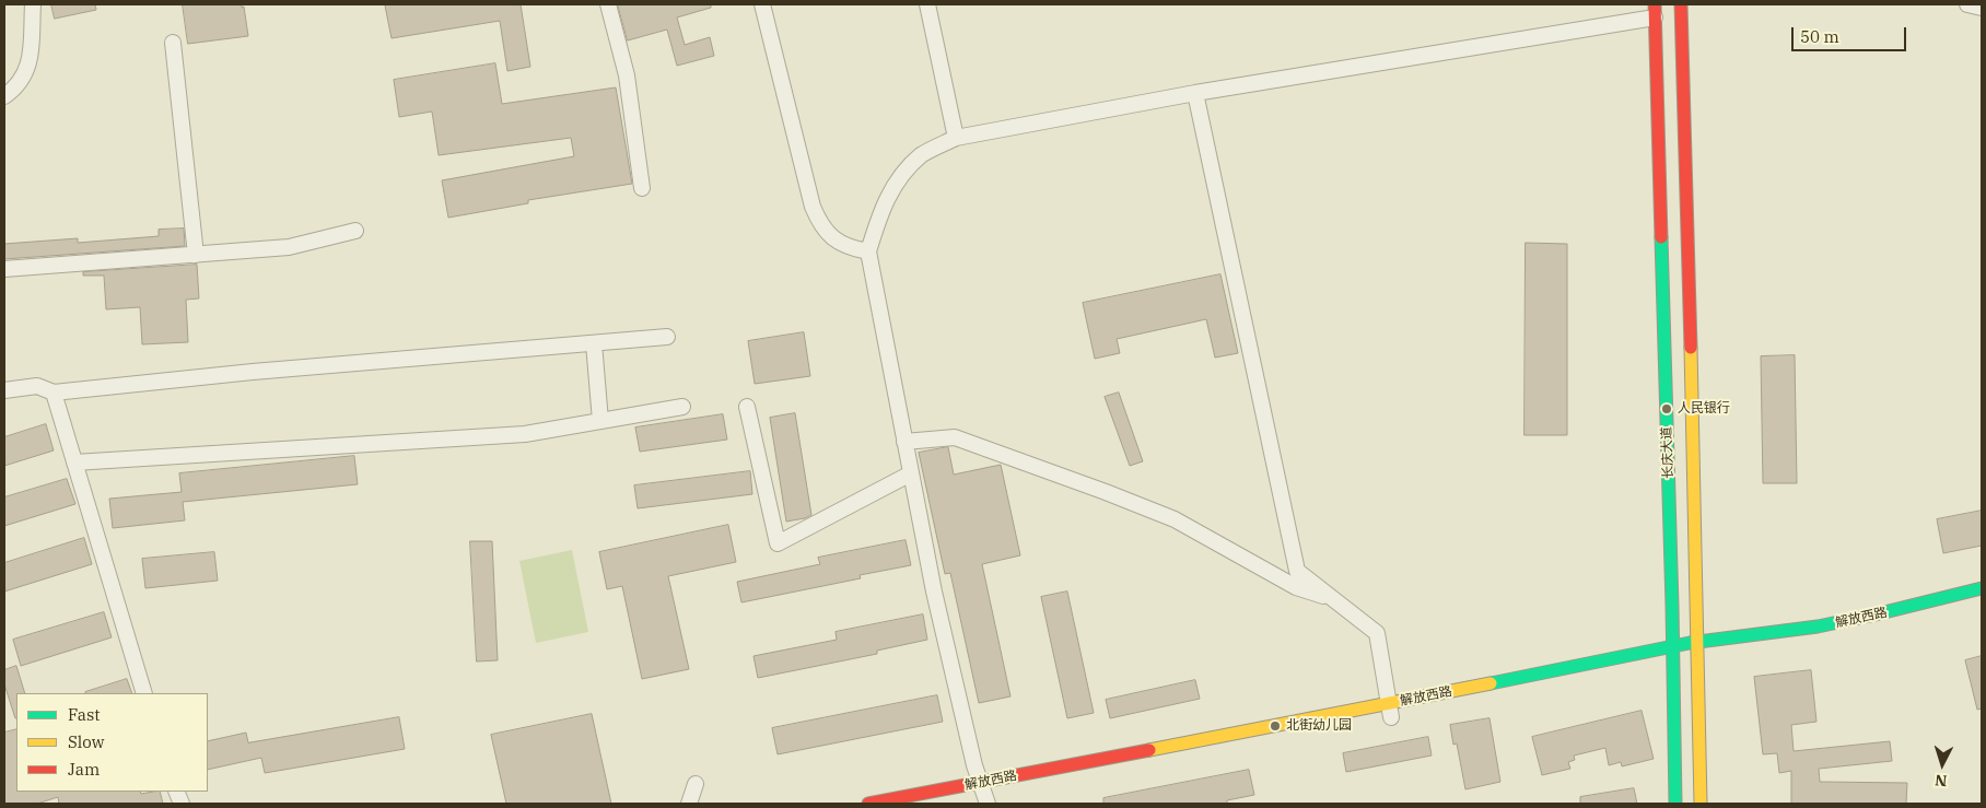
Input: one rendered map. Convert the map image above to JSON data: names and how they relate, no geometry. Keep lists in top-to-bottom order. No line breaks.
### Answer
{"streets":{"main road":["长庆大道","解放西路"]},"crossings":[["长庆大道","解放西路"]],"places":["人民银行","北街幼儿园"],"legend":["Fast","Slow","Jam"],"scale_bar":"50 m","north":"bottom"}
